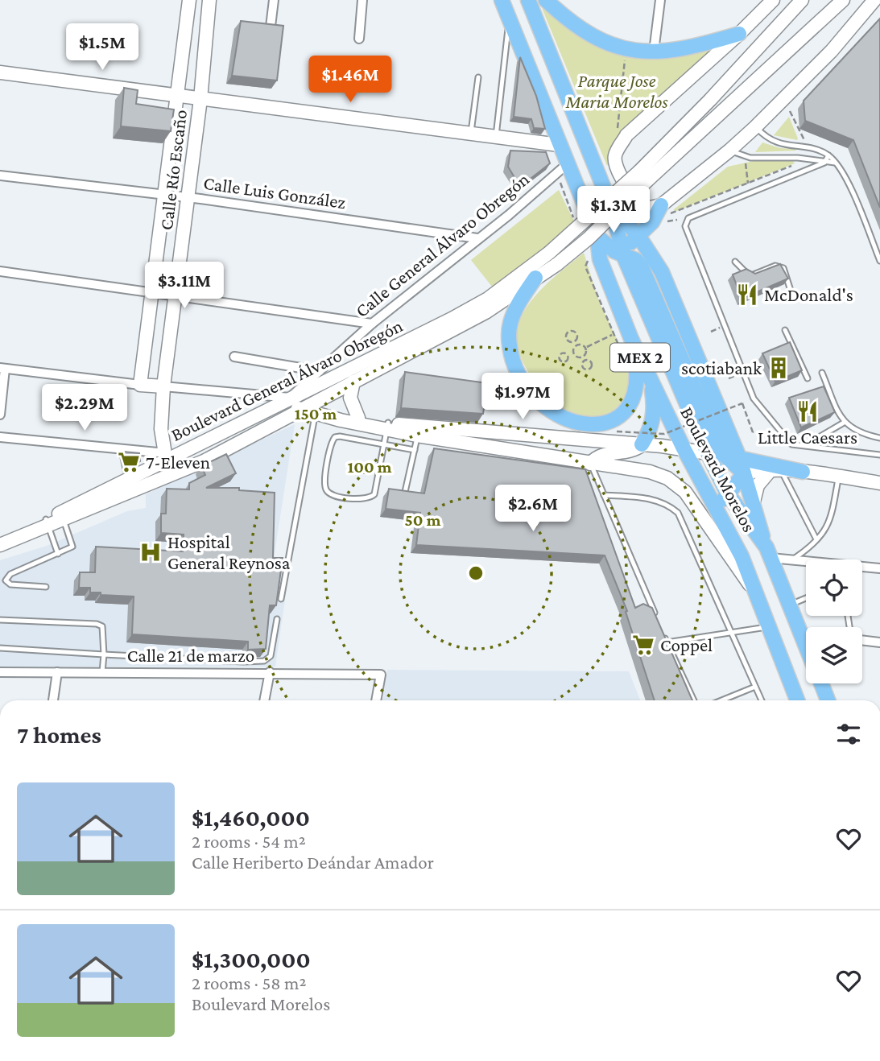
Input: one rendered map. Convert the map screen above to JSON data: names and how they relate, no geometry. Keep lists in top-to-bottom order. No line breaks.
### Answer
{"streets":{"main road":["Calle Río Escaño","MEX 2","Boulevard General Álvaro Obregón","Boulevard Morelos"],"street":["Calle Luis González","Calle General Álvaro Obregón","Calle 21 de marzo"]},"crossings":[["Calle Río Escaño","Calle Luis González"],["Calle Río Escaño","Boulevard General Álvaro Obregón"],["Calle Luis González","Calle General Álvaro Obregón"],["Calle General Álvaro Obregón","Boulevard General Álvaro Obregón"],["Calle General Álvaro Obregón","Boulevard Morelos"]],"parks":["Parque Jose Maria Morelos"],"places":{"restaurant":["McDonald's","Little Caesars"],"building":["scotiabank"],"supermarket":["7-Eleven","Coppel"],"hospital":["Hospital General Reynosa"]},"page":{"price":["$1.5M","$1.46M","$1.3M","$3.11M","$1.97M","$2.29M","$2.6M"],"heading":"7 homes","list":[{"name":"$1,460,000","note":"2 rooms · 54 m² · Calle Heriberto Deándar Amador"},{"name":"$1,300,000","note":"2 rooms · 58 m² · Boulevard Morelos"}]},"rings":["150 m","100 m","50 m"]}
